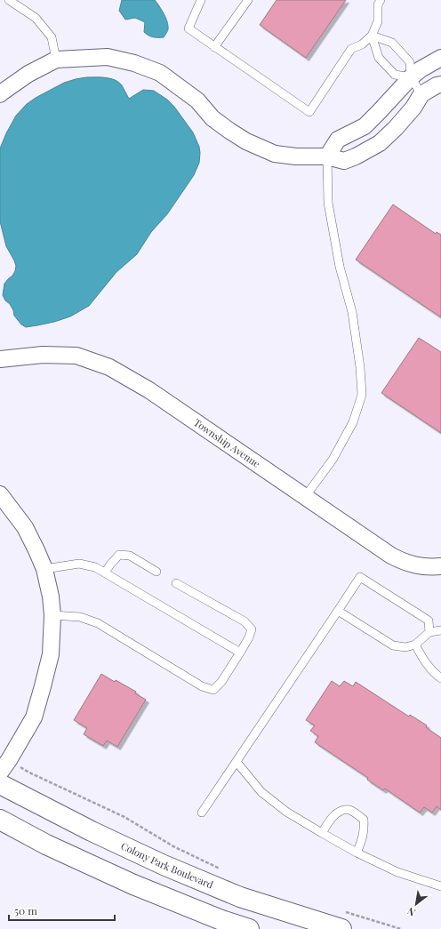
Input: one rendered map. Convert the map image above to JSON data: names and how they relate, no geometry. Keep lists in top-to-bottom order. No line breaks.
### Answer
{"streets":{"street":["Township Avenue","Colony Park Boulevard"]},"scale_bar":"50 m","north":"bottom left"}
